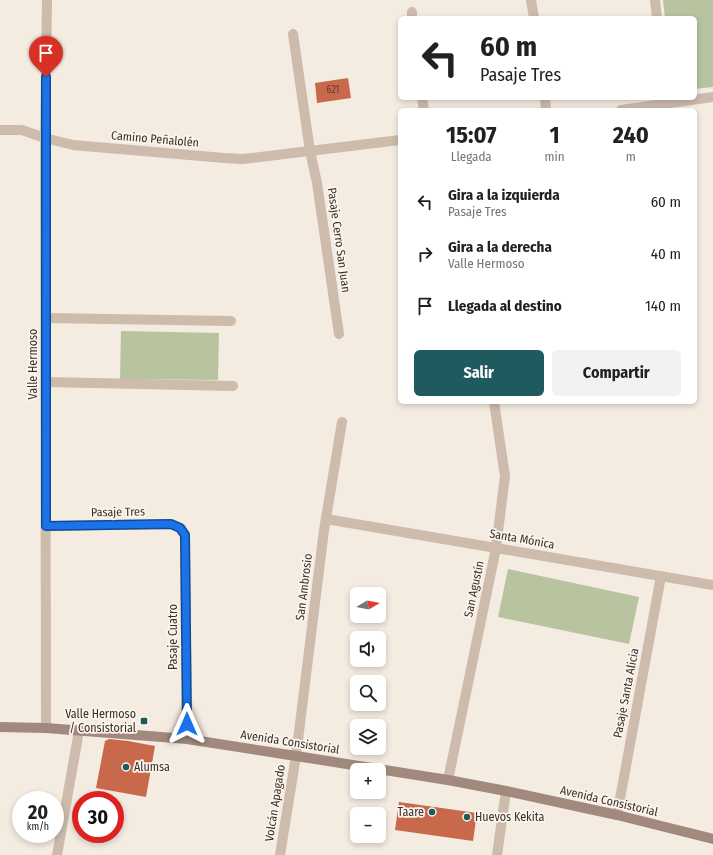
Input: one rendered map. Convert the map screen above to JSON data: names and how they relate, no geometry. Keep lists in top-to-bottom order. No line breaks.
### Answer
{"streets":{"street":["Camino Peñalolén","Pasaje Cerro San Juan","Valle Hermoso","Pasaje Tres","Santa Mónica","San Ambrosio","San Agustín","Pasaje Cuatro","Pasaje Santa Alicia","Avenida Consistorial","Volcán Apagado"]},"crossings":[["Camino Peñalolén","Pasaje Cerro San Juan"],["Camino Peñalolén","Valle Hermoso"],["Valle Hermoso","Pasaje Tres"],["Valle Hermoso","Avenida Consistorial"],["Pasaje Tres","Pasaje Cuatro"],["Santa Mónica","San Ambrosio"],["Santa Mónica","San Agustín"],["Santa Mónica","Pasaje Santa Alicia"],["San Ambrosio","Avenida Consistorial"],["San Ambrosio","Volcán Apagado"],["San Agustín","Avenida Consistorial"],["Pasaje Cuatro","Avenida Consistorial"],["Pasaje Santa Alicia","Avenida Consistorial"],["Avenida Consistorial","Volcán Apagado"]],"places":{"transit":["Valle Hermoso / Consistorial"],"other":["Alumsa","Taare","Huevos Kekita"]},"house_numbers":["621"],"north":"right","page":{"turn":["60 m","Pasaje Tres"],"eta":["15:07","Llegada","1","min","240","m"],"list":[{"name":"Gira a la izquierda","note":"Pasaje Tres","value":"60 m"},{"name":"Gira a la derecha","note":"Valle Hermoso","value":"40 m"},{"name":"Llegada al destino","value":"140 m"}],"buttons":["Salir","Compartir"],"map_buttons":["+","−"],"speed":"20 km/h","limit":"30"}}
